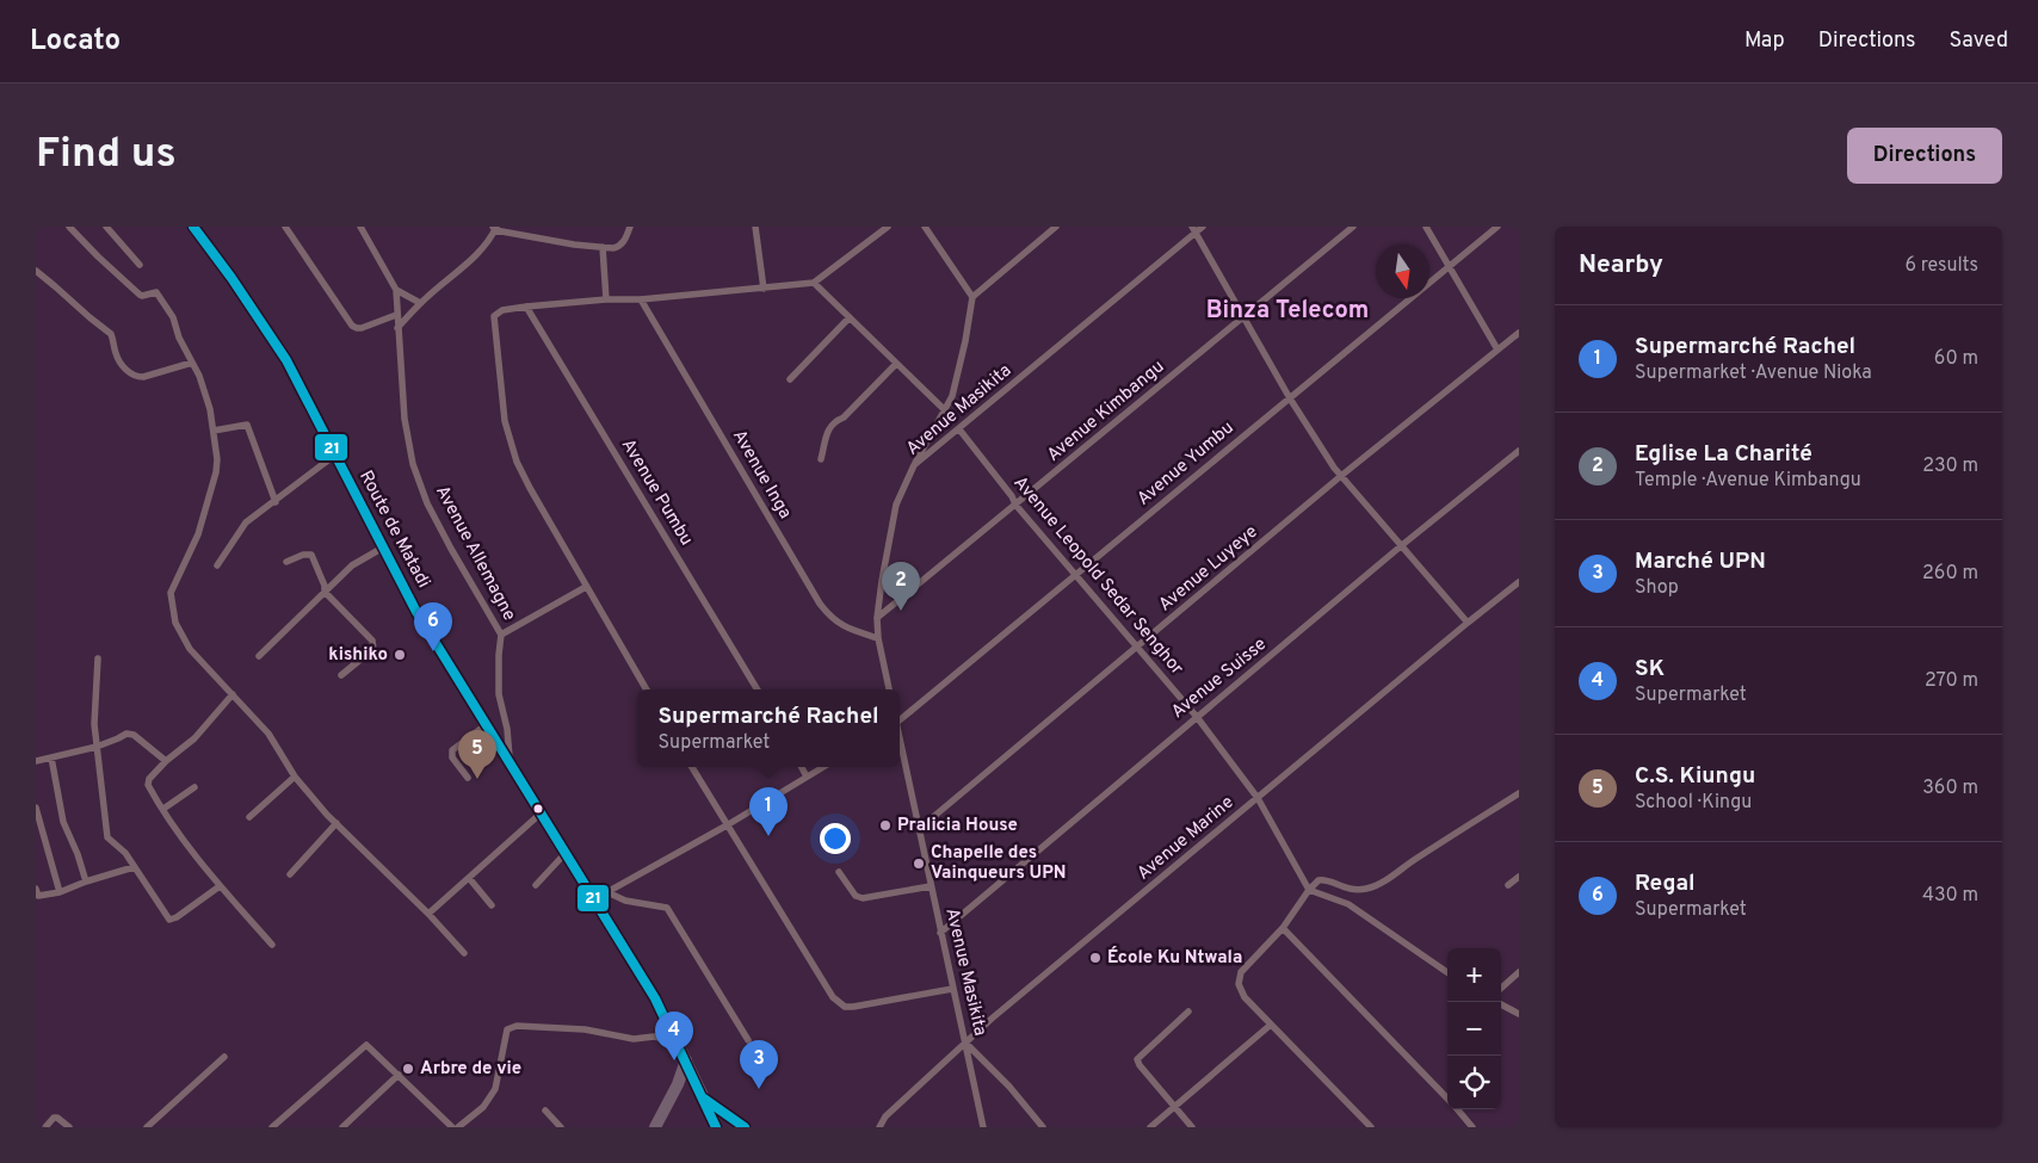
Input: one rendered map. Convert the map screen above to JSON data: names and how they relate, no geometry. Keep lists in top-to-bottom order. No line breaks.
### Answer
{"streets":{"highway":["Route de Matadi"],"street":["Avenue Masikita","Avenue Kimbangu","Avenue Yumbu","Avenue Inga","Avenue Pumbu","Avenue Allemagne","Avenue Luyeye","Avenue Leopold Sedar Senghor","Avenue Suisse","Avenue Marine"]},"crossings":[["Avenue Masikita","Avenue Kimbangu"],["Avenue Masikita","Avenue Inga"],["Avenue Masikita","Avenue Luyeye"],["Avenue Masikita","Avenue Leopold Sedar Senghor"],["Avenue Masikita","Avenue Suisse"],["Avenue Masikita","Avenue Marine"],["Avenue Kimbangu","Avenue Leopold Sedar Senghor"],["Avenue Yumbu","Avenue Leopold Sedar Senghor"],["Route de Matadi","Avenue Allemagne"],["Avenue Luyeye","Avenue Leopold Sedar Senghor"],["Avenue Leopold Sedar Senghor","Avenue Suisse"],["Avenue Leopold Sedar Senghor","Avenue Marine"]],"districts":["Binza Telecom"],"places":["kishiko","Pralicia House","Chapelle des Vainqueurs UPN","École Ku Ntwala","Arbre de vie"],"lines":["transit line 21"],"north":"bottom","page":{"header":"Locato","nav":["Map","Directions","Saved"],"buttons":"Directions","title":"Find us","heading":["Nearby","6 results"],"list":[{"mark":"1","name":"Supermarché Rachel","note":"Supermarket · Avenue Nioka","value":"60 m"},{"mark":"2","name":"Eglise La Charité","note":"Temple · Avenue Kimbangu","value":"230 m"},{"mark":"3","name":"Marché UPN","note":"Shop","value":"260 m"},{"mark":"4","name":"SK","note":"Supermarket","value":"270 m"},{"mark":"5","name":"C.S. Kiungu","note":"School · Kingu","value":"360 m"},{"mark":"6","name":"Regal","note":"Supermarket","value":"430 m"}],"pins":["2","6","5","1","4","3"],"popup":["Supermarché Rachel","Supermarket"],"map_buttons":["+","−"]}}
